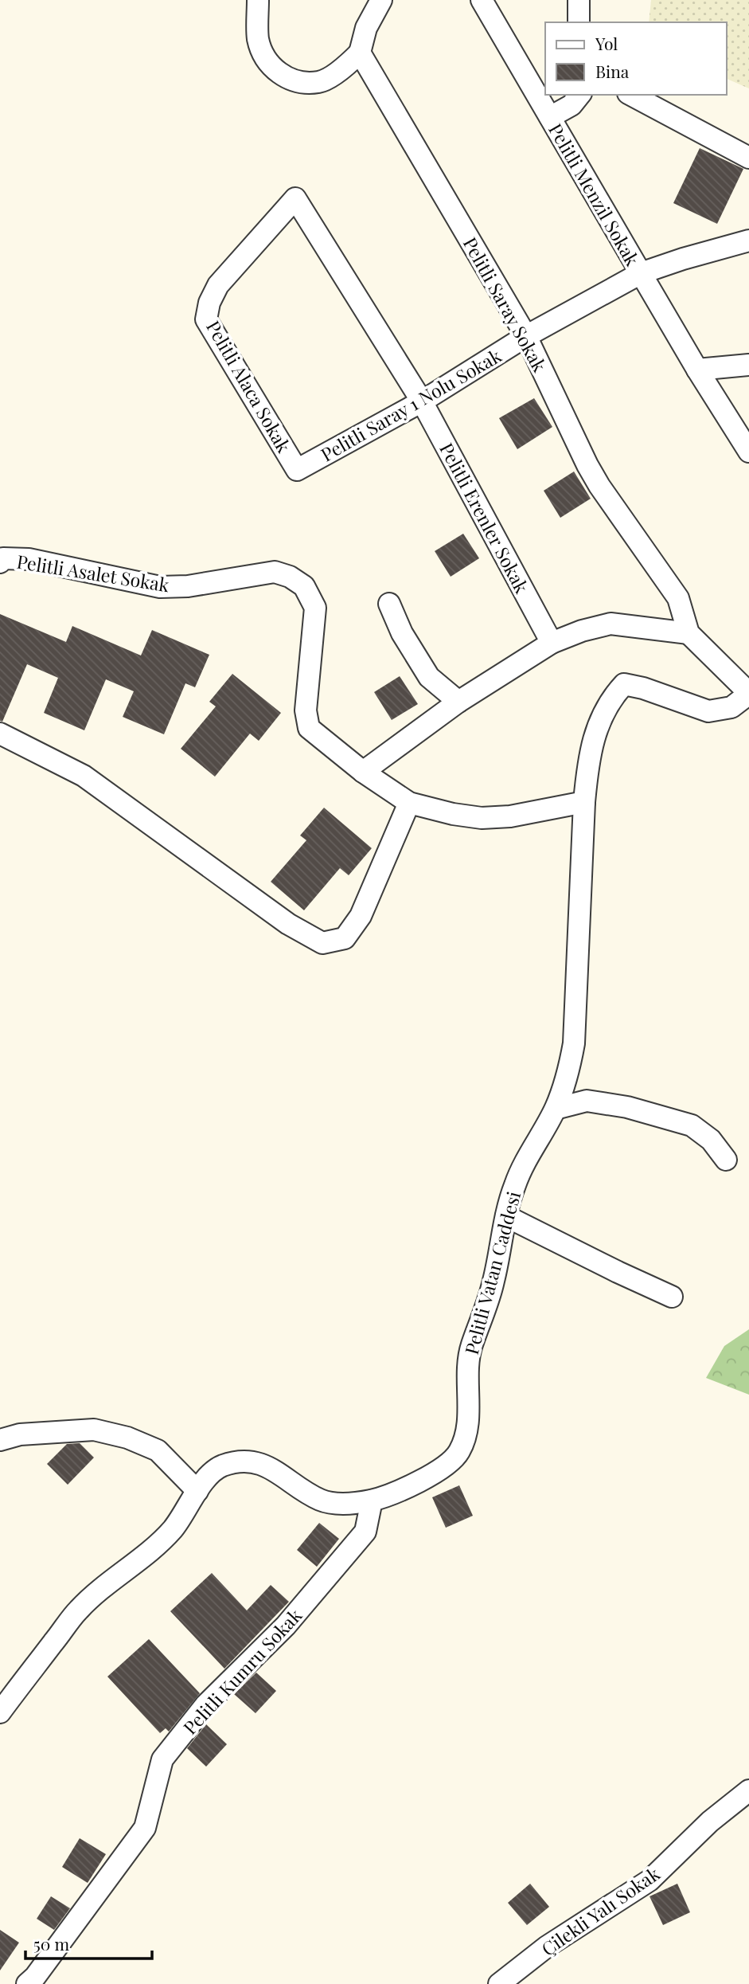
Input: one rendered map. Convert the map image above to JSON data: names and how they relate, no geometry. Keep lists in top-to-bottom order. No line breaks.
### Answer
{"streets":{"street":["Pelitli Menzil Sokak","Pelitli Saray Sokak","Pelitli Alaca Sokak","Pelitli Saray 1 Nolu Sokak","Pelitli Erenler Sokak","Pelitli Asalet Sokak","Pelitli Vatan Caddesi","Pelitli Kumru Sokak","Çilekli Yalı Sokak"]},"crossings":[["Pelitli Menzil Sokak","Pelitli Saray 1 Nolu Sokak"],["Pelitli Saray Sokak","Pelitli Saray 1 Nolu Sokak"],["Pelitli Saray Sokak","Pelitli Vatan Caddesi"],["Pelitli Alaca Sokak","Pelitli Saray 1 Nolu Sokak"],["Pelitli Alaca Sokak","Pelitli Erenler Sokak"],["Pelitli Saray 1 Nolu Sokak","Pelitli Erenler Sokak"],["Pelitli Asalet Sokak","Pelitli Vatan Caddesi"],["Pelitli Vatan Caddesi","Pelitli Kumru Sokak"]],"legend":["Yol","Bina"],"scale_bar":"50 m"}
